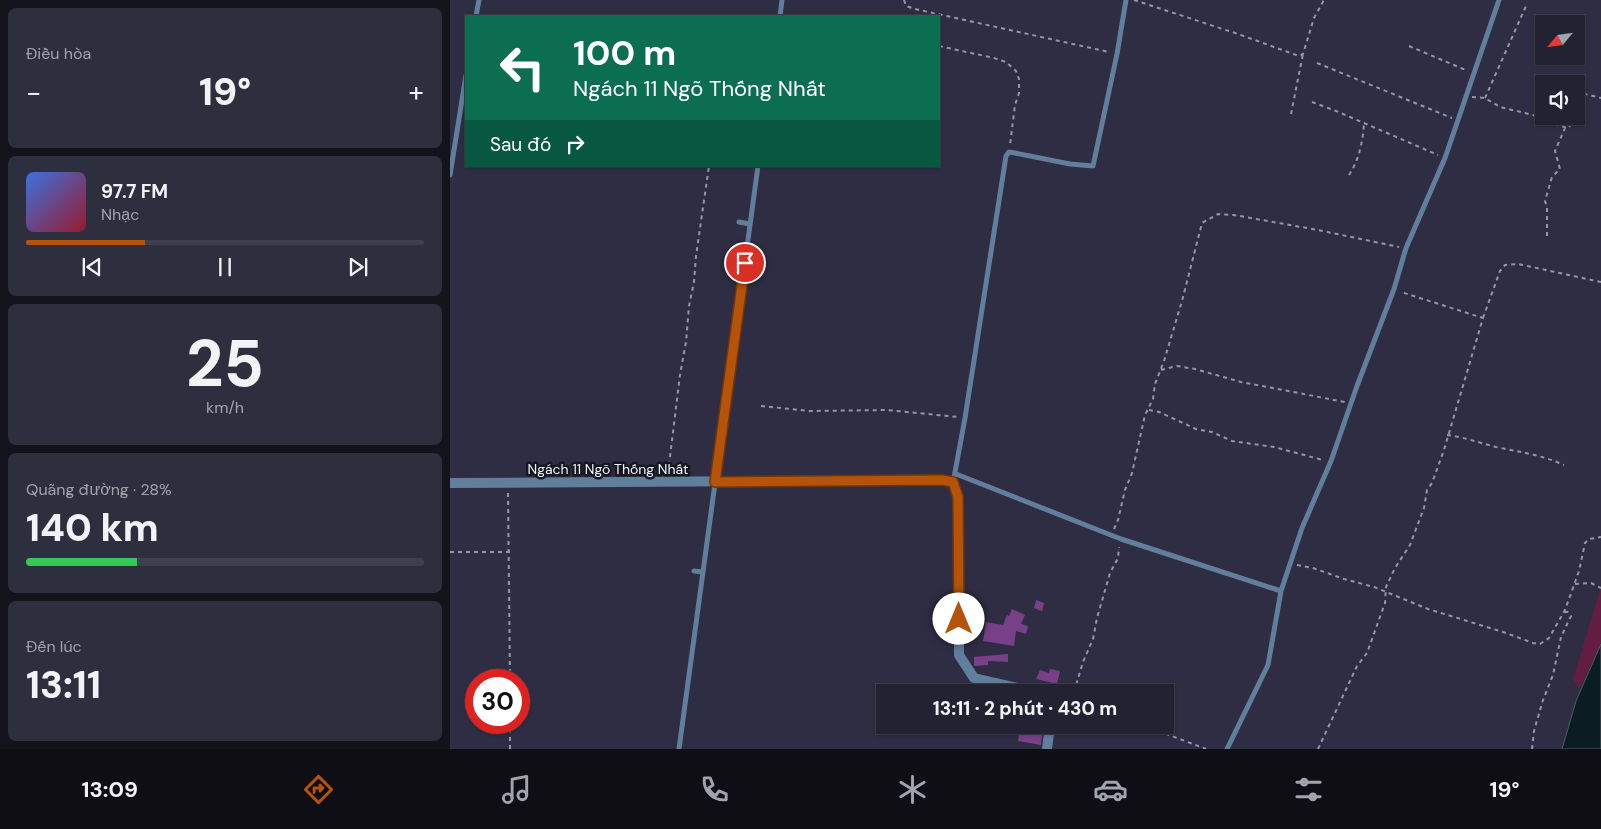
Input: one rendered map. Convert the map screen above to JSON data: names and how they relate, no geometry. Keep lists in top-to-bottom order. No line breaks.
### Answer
{"streets":{"street":["Ngách 11 Ngõ Thống Nhất"]},"north":"bottom left","page":{"tile":["Điều hòa",["25","km/h"],["Quãng đường · 28%","140 km"],["Đến lúc","13:11"]],"turn":["100 m","Ngách 11 Ngõ Thống Nhất"],"heat":["−","19°","+"],"then":"Sau đó","song":["97.7 FM","Nhạc"],"limit":"30","trip":"13:11 · 2 phút · 430 m","tabs":["13:09","19°"]}}
